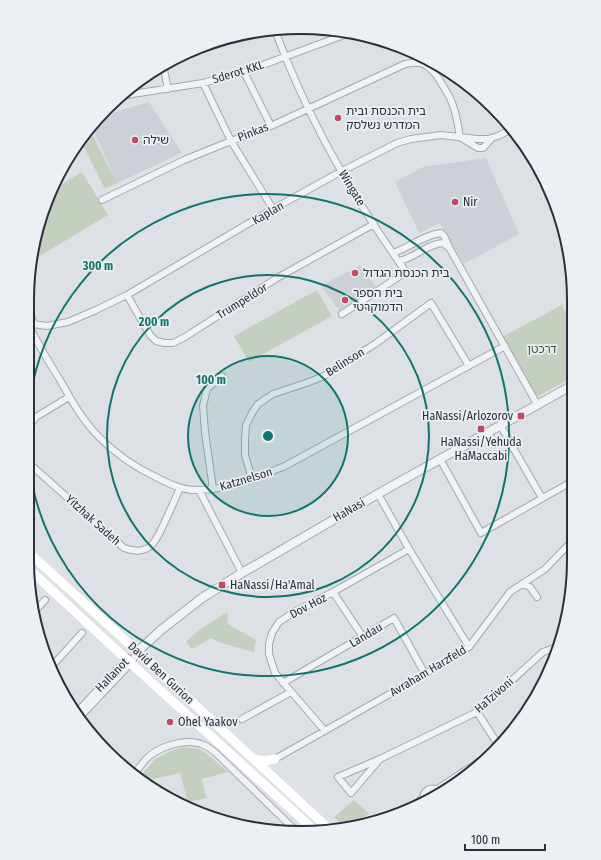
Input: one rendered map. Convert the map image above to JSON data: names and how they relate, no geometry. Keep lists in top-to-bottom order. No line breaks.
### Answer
{"streets":{"main road":["David Ben Gurion"],"street":["Sderot KKL","Pinkas","Wingate","Kaplan","Trumpeldor","Belinson","Katznelson","HaNasi","Yitzhak Sadeh","Dov Hoz","Landau","Avraham Harzfeld","HaIlanot","HaTzivoni"]},"crossings":[["Sderot KKL","Wingate"],["Pinkas","Wingate"],["Pinkas","Kaplan"],["Wingate","Kaplan"],["Wingate","Trumpeldor"],["Kaplan","Trumpeldor"],["Belinson","Katznelson"],["Katznelson","Yitzhak Sadeh"],["HaNasi","David Ben Gurion"],["HaNasi","HaIlanot"],["Dov Hoz","Landau"],["Dov Hoz","Avraham Harzfeld"],["Landau","Avraham Harzfeld"],["David Ben Gurion","HaIlanot"]],"parks":["דרכטן"],"places":{"other":["בית הכנסת ובית המדרש נשלסק","שילה","Nir","בית הכנסת הגדול","בית הספר הדמוקרטי","Ohel Yaakov"],"transit":["HaNassi/Arlozorov","HaNassi/Yehuda HaMaccabi","HaNassi/Ha'Amal"]},"scale_bar":"100 m","rings":["300 m","200 m","100 m"]}
